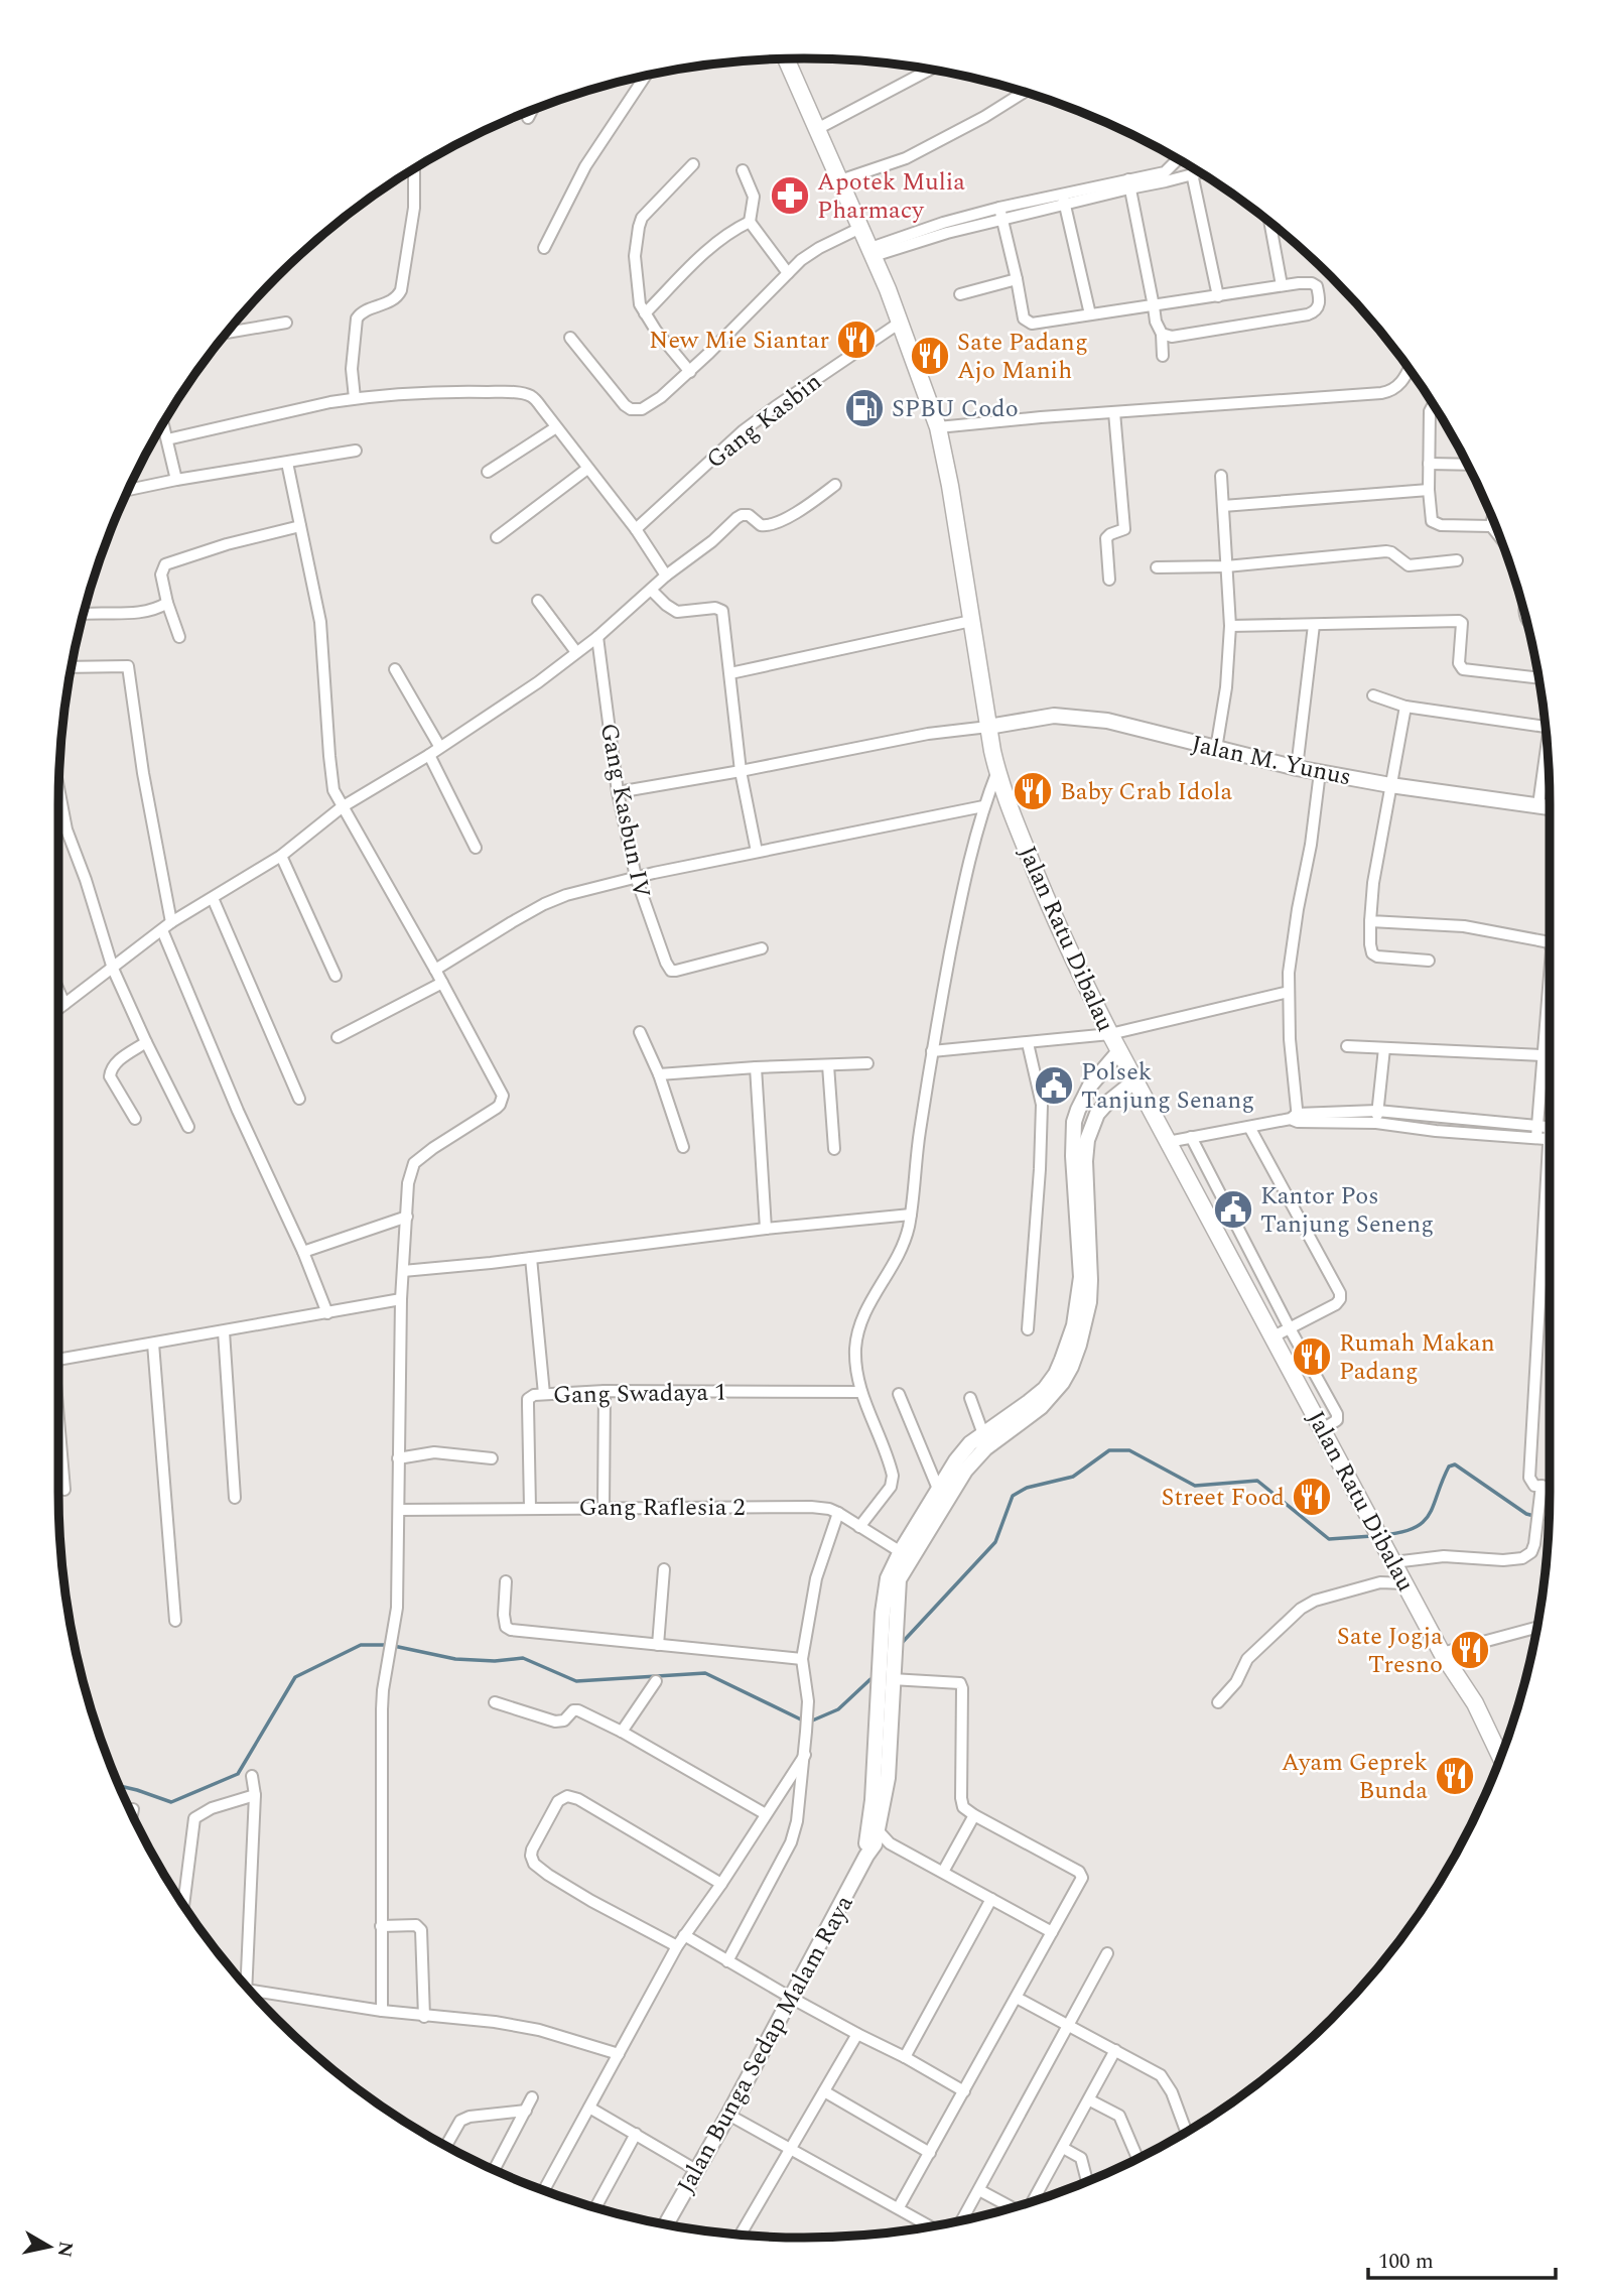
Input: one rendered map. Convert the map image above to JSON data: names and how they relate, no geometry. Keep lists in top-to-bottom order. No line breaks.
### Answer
{"streets":{"main road":["Jalan Ratu Dibalau"],"street":["Gang Kasbin","Jalan M. Yunus","Gang Kasbun IV","Gang Swadaya 1","Gang Raflesia 2","Jalan Bunga Sedap Malam Raya"]},"crossings":[["Gang Kasbin","Jalan Ratu Dibalau"],["Jalan M. Yunus","Jalan Ratu Dibalau"],["Jalan Ratu Dibalau","Jalan Bunga Sedap Malam Raya"],["Gang Swadaya 1","Gang Raflesia 2"],["Gang Raflesia 2","Jalan Bunga Sedap Malam Raya"]],"places":{"pharmacy":["Apotek Mulia Pharmacy"],"restaurant":["New Mie Siantar","Sate Padang Ajo Manih","Baby Crab Idola","Rumah Makan Padang","Street Food","Sate Jogja Tresno","Ayam Geprek Bunda"],"fuel station":["SPBU Codo"],"public building":["Polsek Tanjung Senang","Kantor Pos Tanjung Seneng"]},"scale_bar":"100 m","north":"right"}
